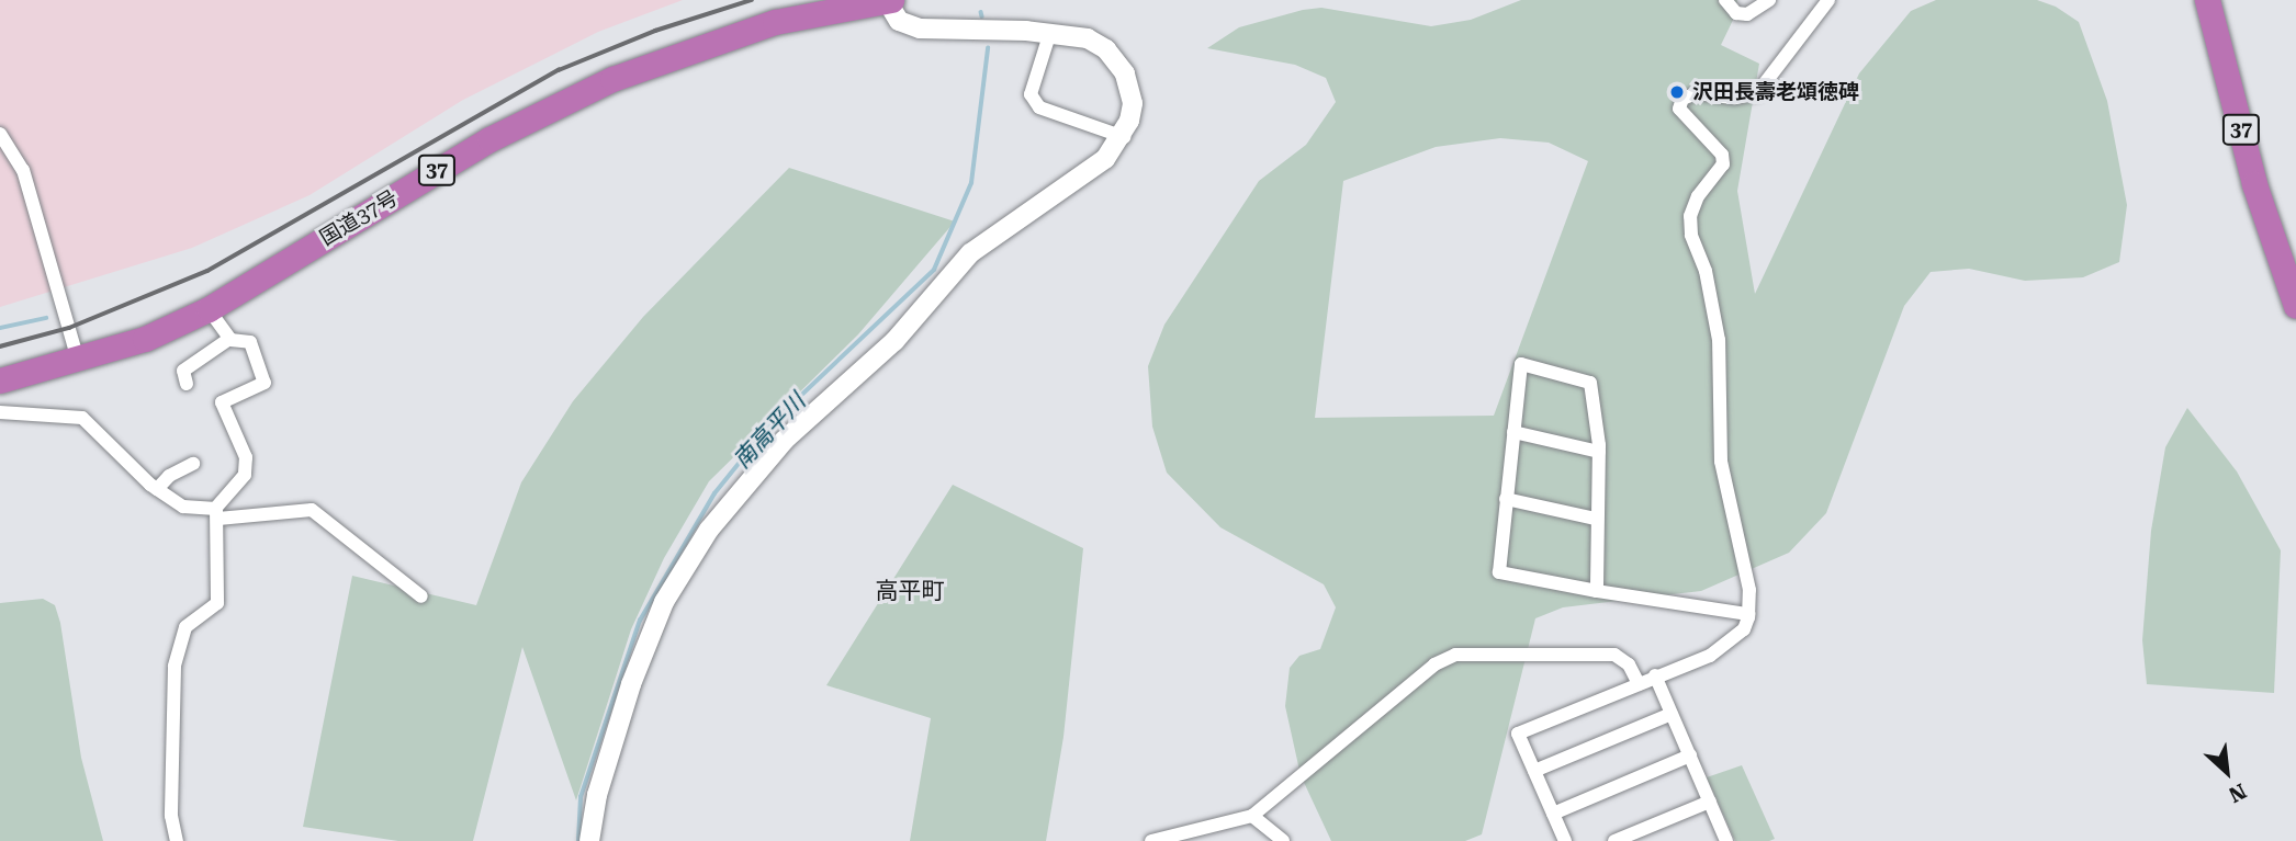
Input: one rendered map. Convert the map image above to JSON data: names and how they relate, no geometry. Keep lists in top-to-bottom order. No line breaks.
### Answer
{"streets":{"highway":["37","国道37号"]},"districts":["高平町"],"water":["南高平川"],"places":["沢田長壽老頌徳碑"],"north":"bottom right"}
